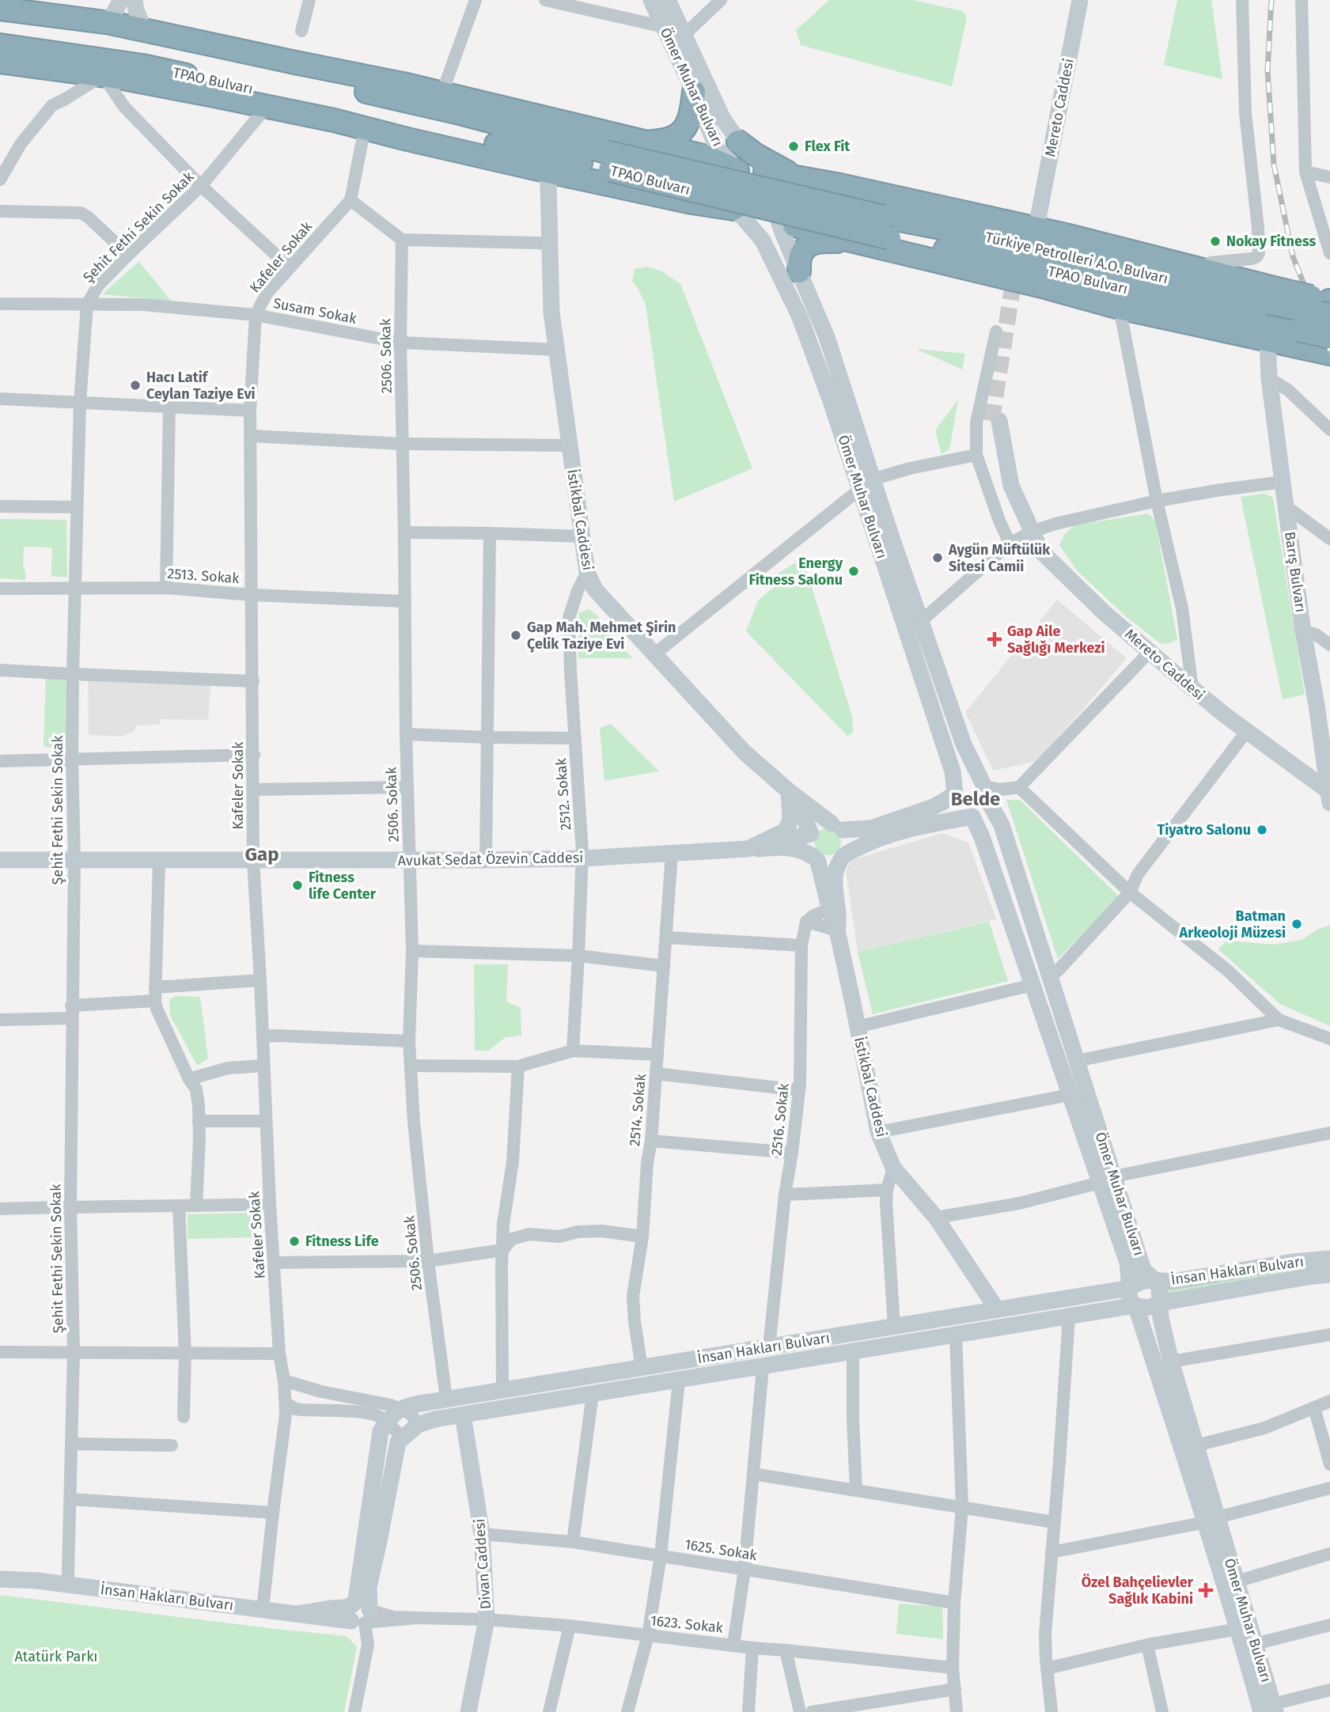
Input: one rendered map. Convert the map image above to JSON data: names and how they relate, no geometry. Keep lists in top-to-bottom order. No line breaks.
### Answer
{"streets":{"highway":["TPAO Bulvarı","Türkiye Petrolleri A.O. Bulvarı"],"main road":["Ömer Muhar Bulvarı","Mereto Caddesi","İstikbal Caddesi","Barış Bulvarı","Avukat Sedat Özevin Caddesi","İnsan Hakları Bulvarı","Divan Caddesi"],"street":["Şehit Fethi Sekin Sokak","Kafeler Sokak","Susam Sokak","2506. Sokak","2513. Sokak","2512. Sokak","2514. Sokak","2516. Sokak","1625. Sokak","1623. Sokak"]},"crossings":[["TPAO Bulvarı","Ömer Muhar Bulvarı"],["TPAO Bulvarı","Şehit Fethi Sekin Sokak"],["TPAO Bulvarı","Türkiye Petrolleri A.O. Bulvarı"],["TPAO Bulvarı","İstikbal Caddesi"],["TPAO Bulvarı","Barış Bulvarı"],["Ömer Muhar Bulvarı","İnsan Hakları Bulvarı"],["Mereto Caddesi","Barış Bulvarı"],["Şehit Fethi Sekin Sokak","Susam Sokak"],["Şehit Fethi Sekin Sokak","2513. Sokak"],["Şehit Fethi Sekin Sokak","Avukat Sedat Özevin Caddesi"],["Şehit Fethi Sekin Sokak","İnsan Hakları Bulvarı"],["Kafeler Sokak","Susam Sokak"],["Kafeler Sokak","2513. Sokak"],["Kafeler Sokak","Avukat Sedat Özevin Caddesi"],["Kafeler Sokak","İnsan Hakları Bulvarı"],["Susam Sokak","2506. Sokak"],["Susam Sokak","İstikbal Caddesi"],["2506. Sokak","2513. Sokak"],["2506. Sokak","Avukat Sedat Özevin Caddesi"],["2506. Sokak","İnsan Hakları Bulvarı"],["İstikbal Caddesi","2512. Sokak"],["İstikbal Caddesi","Avukat Sedat Özevin Caddesi"],["İstikbal Caddesi","İnsan Hakları Bulvarı"],["2512. Sokak","Avukat Sedat Özevin Caddesi"],["Avukat Sedat Özevin Caddesi","2514. Sokak"],["2514. Sokak","İnsan Hakları Bulvarı"],["2516. Sokak","İnsan Hakları Bulvarı"],["İnsan Hakları Bulvarı","Divan Caddesi"],["İnsan Hakları Bulvarı","1623. Sokak"],["1625. Sokak","Divan Caddesi"],["Divan Caddesi","1623. Sokak"]],"districts":["Belde","Gap"],"parks":["Atatürk Parkı"],"places":{"other":["Flex Fit","Nokay Fitness","Hacı Latif Ceylan Taziye Evi","Aygün Müftülük Sitesi Camii","Energy Fitness Salonu","Gap Mah. Mehmet Şirin Çelik Taziye Evi","Tiyatro Salonu","Fitness life Center","Batman Arkeoloji Müzesi","Fitness Life"],"health":["Gap Aile Sağlığı Merkezi","Özel Bahçelievler Sağlık Kabini"]}}
